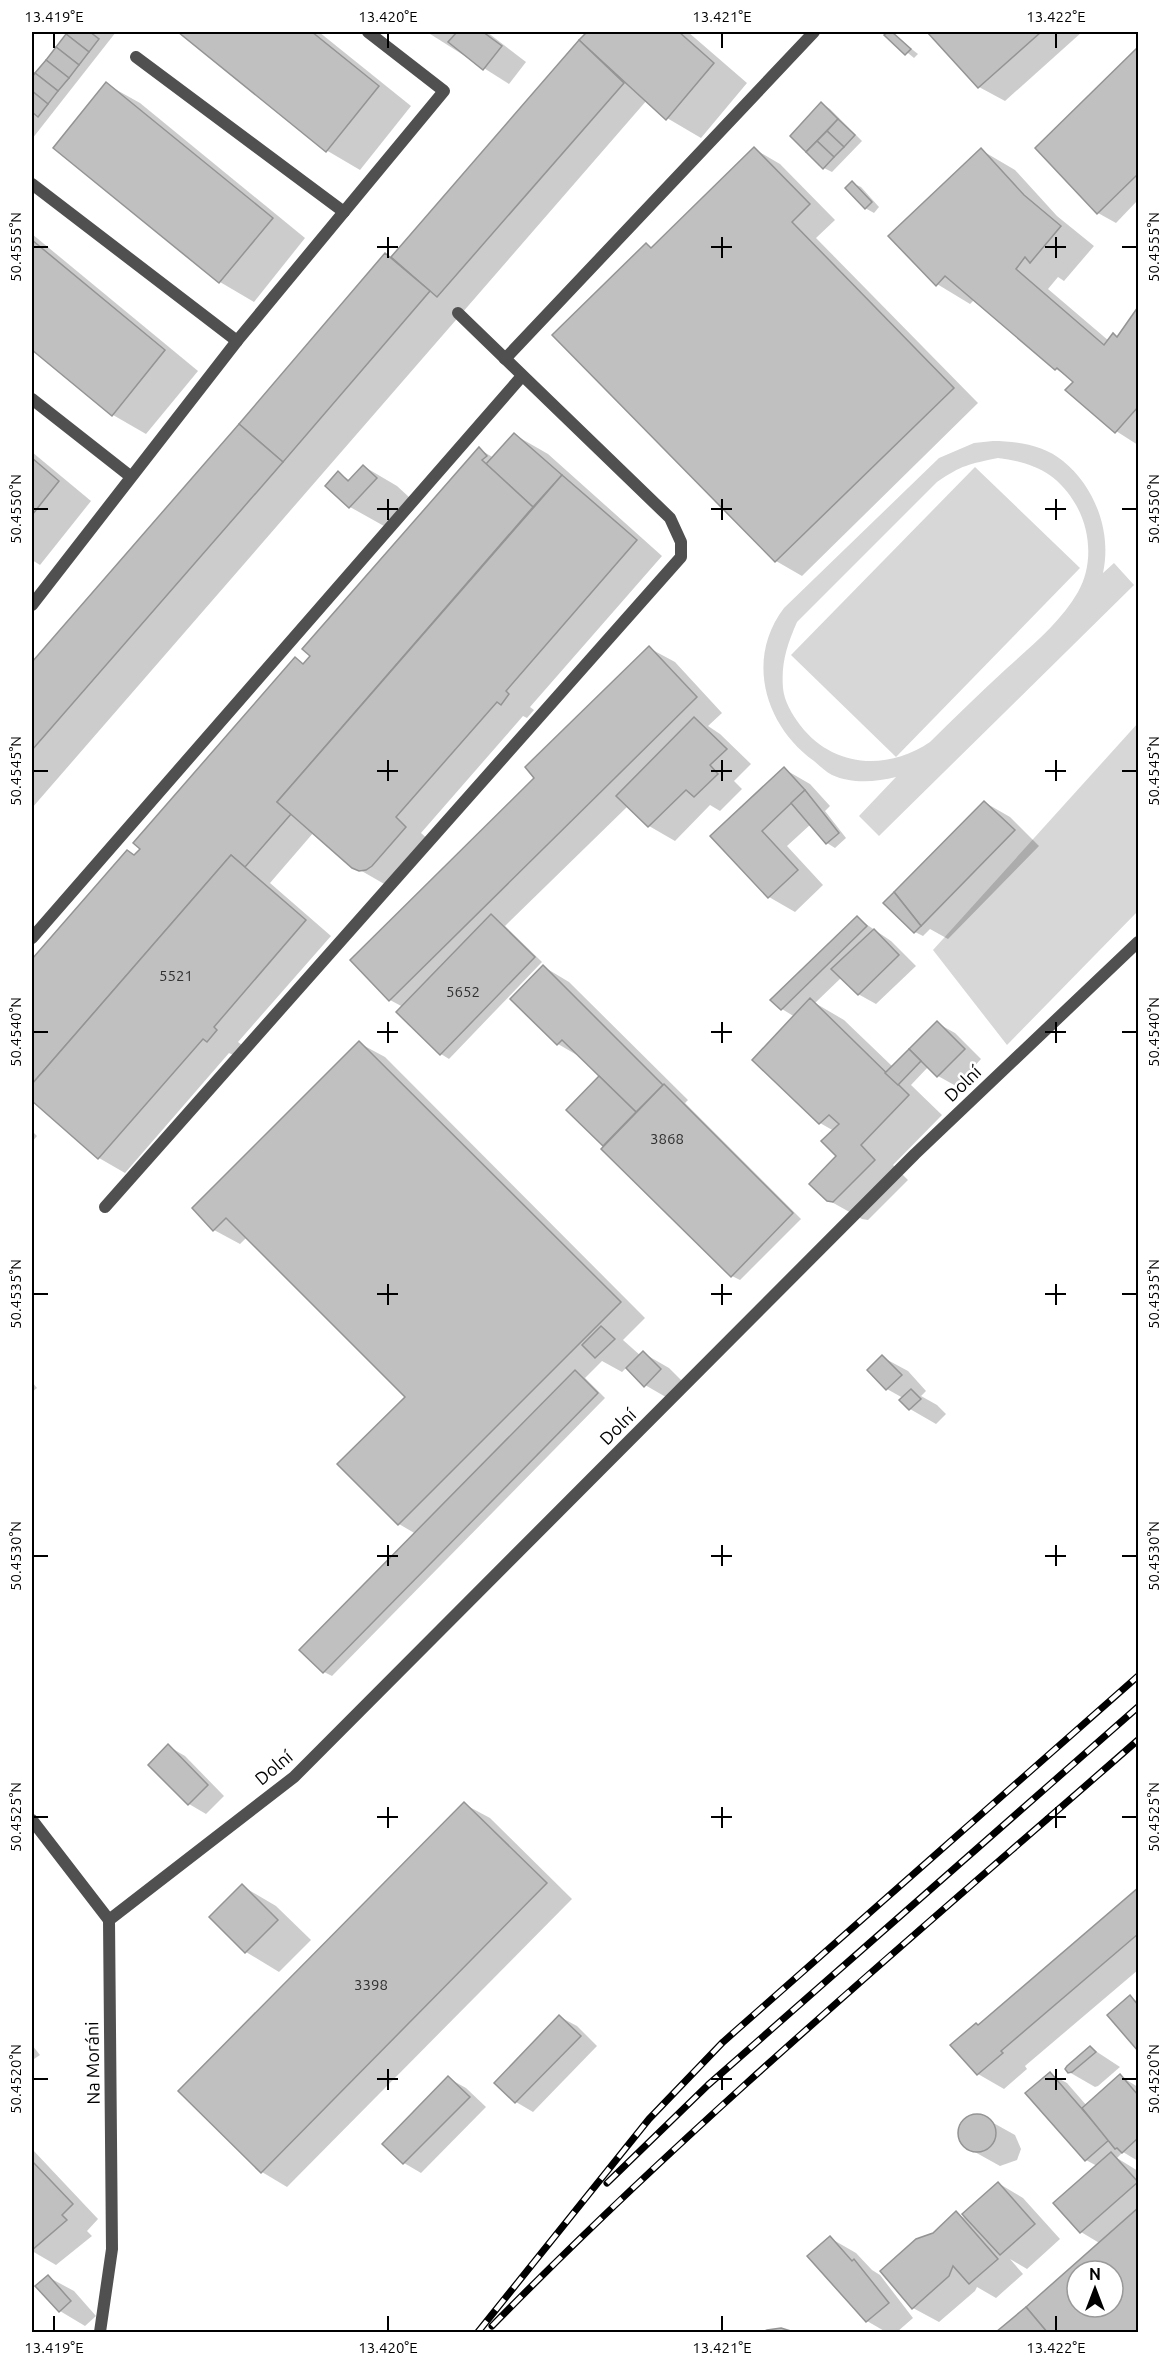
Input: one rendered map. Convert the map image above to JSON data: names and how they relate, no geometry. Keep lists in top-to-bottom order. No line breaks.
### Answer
{"streets":{"street":["Dolní","Na Moráni"]},"crossings":[["Dolní","Na Moráni"]],"house_numbers":["5521","5652","3868","3398"],"north":"top","coordinates":["13.419°E","13.420°E","13.421°E","13.422°E","50.4555°N","50.4550°N","50.4545°N","50.4540°N","50.4535°N","50.4530°N","50.4525°N","50.4520°N"]}
